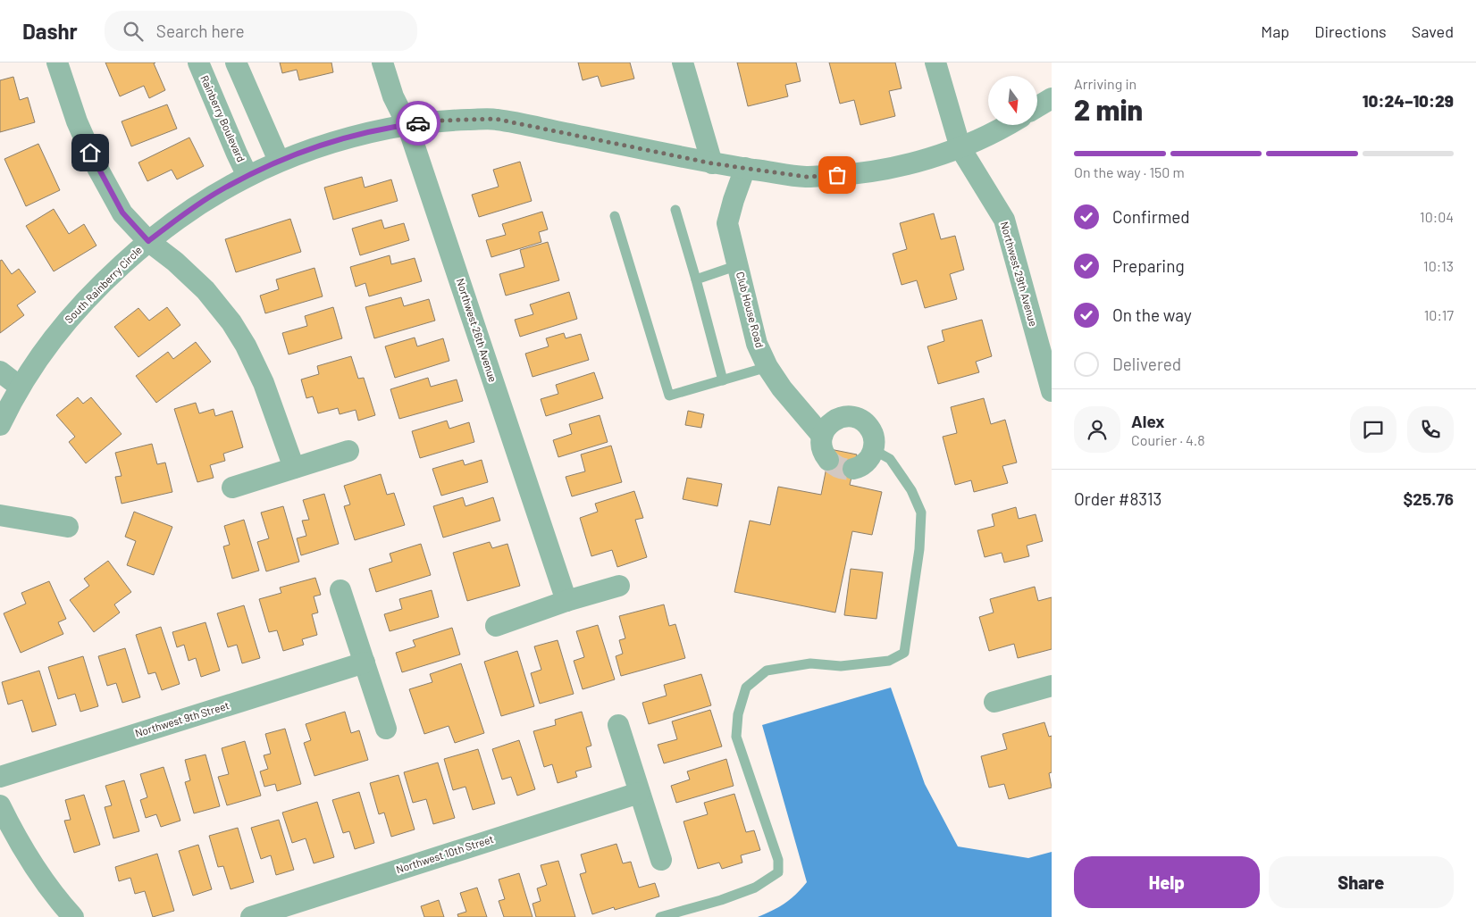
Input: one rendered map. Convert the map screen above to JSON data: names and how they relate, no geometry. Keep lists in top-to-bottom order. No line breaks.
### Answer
{"streets":{"street":["Rainberry Boulevard","Northwest 29th Avenue","South Rainberry Circle","Club House Road","Northwest 26th Avenue","Northwest 9th Street","Northwest 10th Street"]},"crossings":[["Rainberry Boulevard","South Rainberry Circle"],["Northwest 29th Avenue","South Rainberry Circle"],["South Rainberry Circle","Club House Road"],["South Rainberry Circle","Northwest 26th Avenue"]],"north":"bottom","page":{"header":"Dashr","search":"Search here","nav":["Map","Directions","Saved"],"heading":["2 min","Arriving in","10:24–10:29"],"panel":["Alex","Courier · 4.8","Order #8313","$25.76"],"bar":"On the way · 150 m","list":[["Confirmed","10:04"],["Preparing","10:13"],["On the way","10:17"],"Delivered"],"buttons":["Help","Share"]}}
